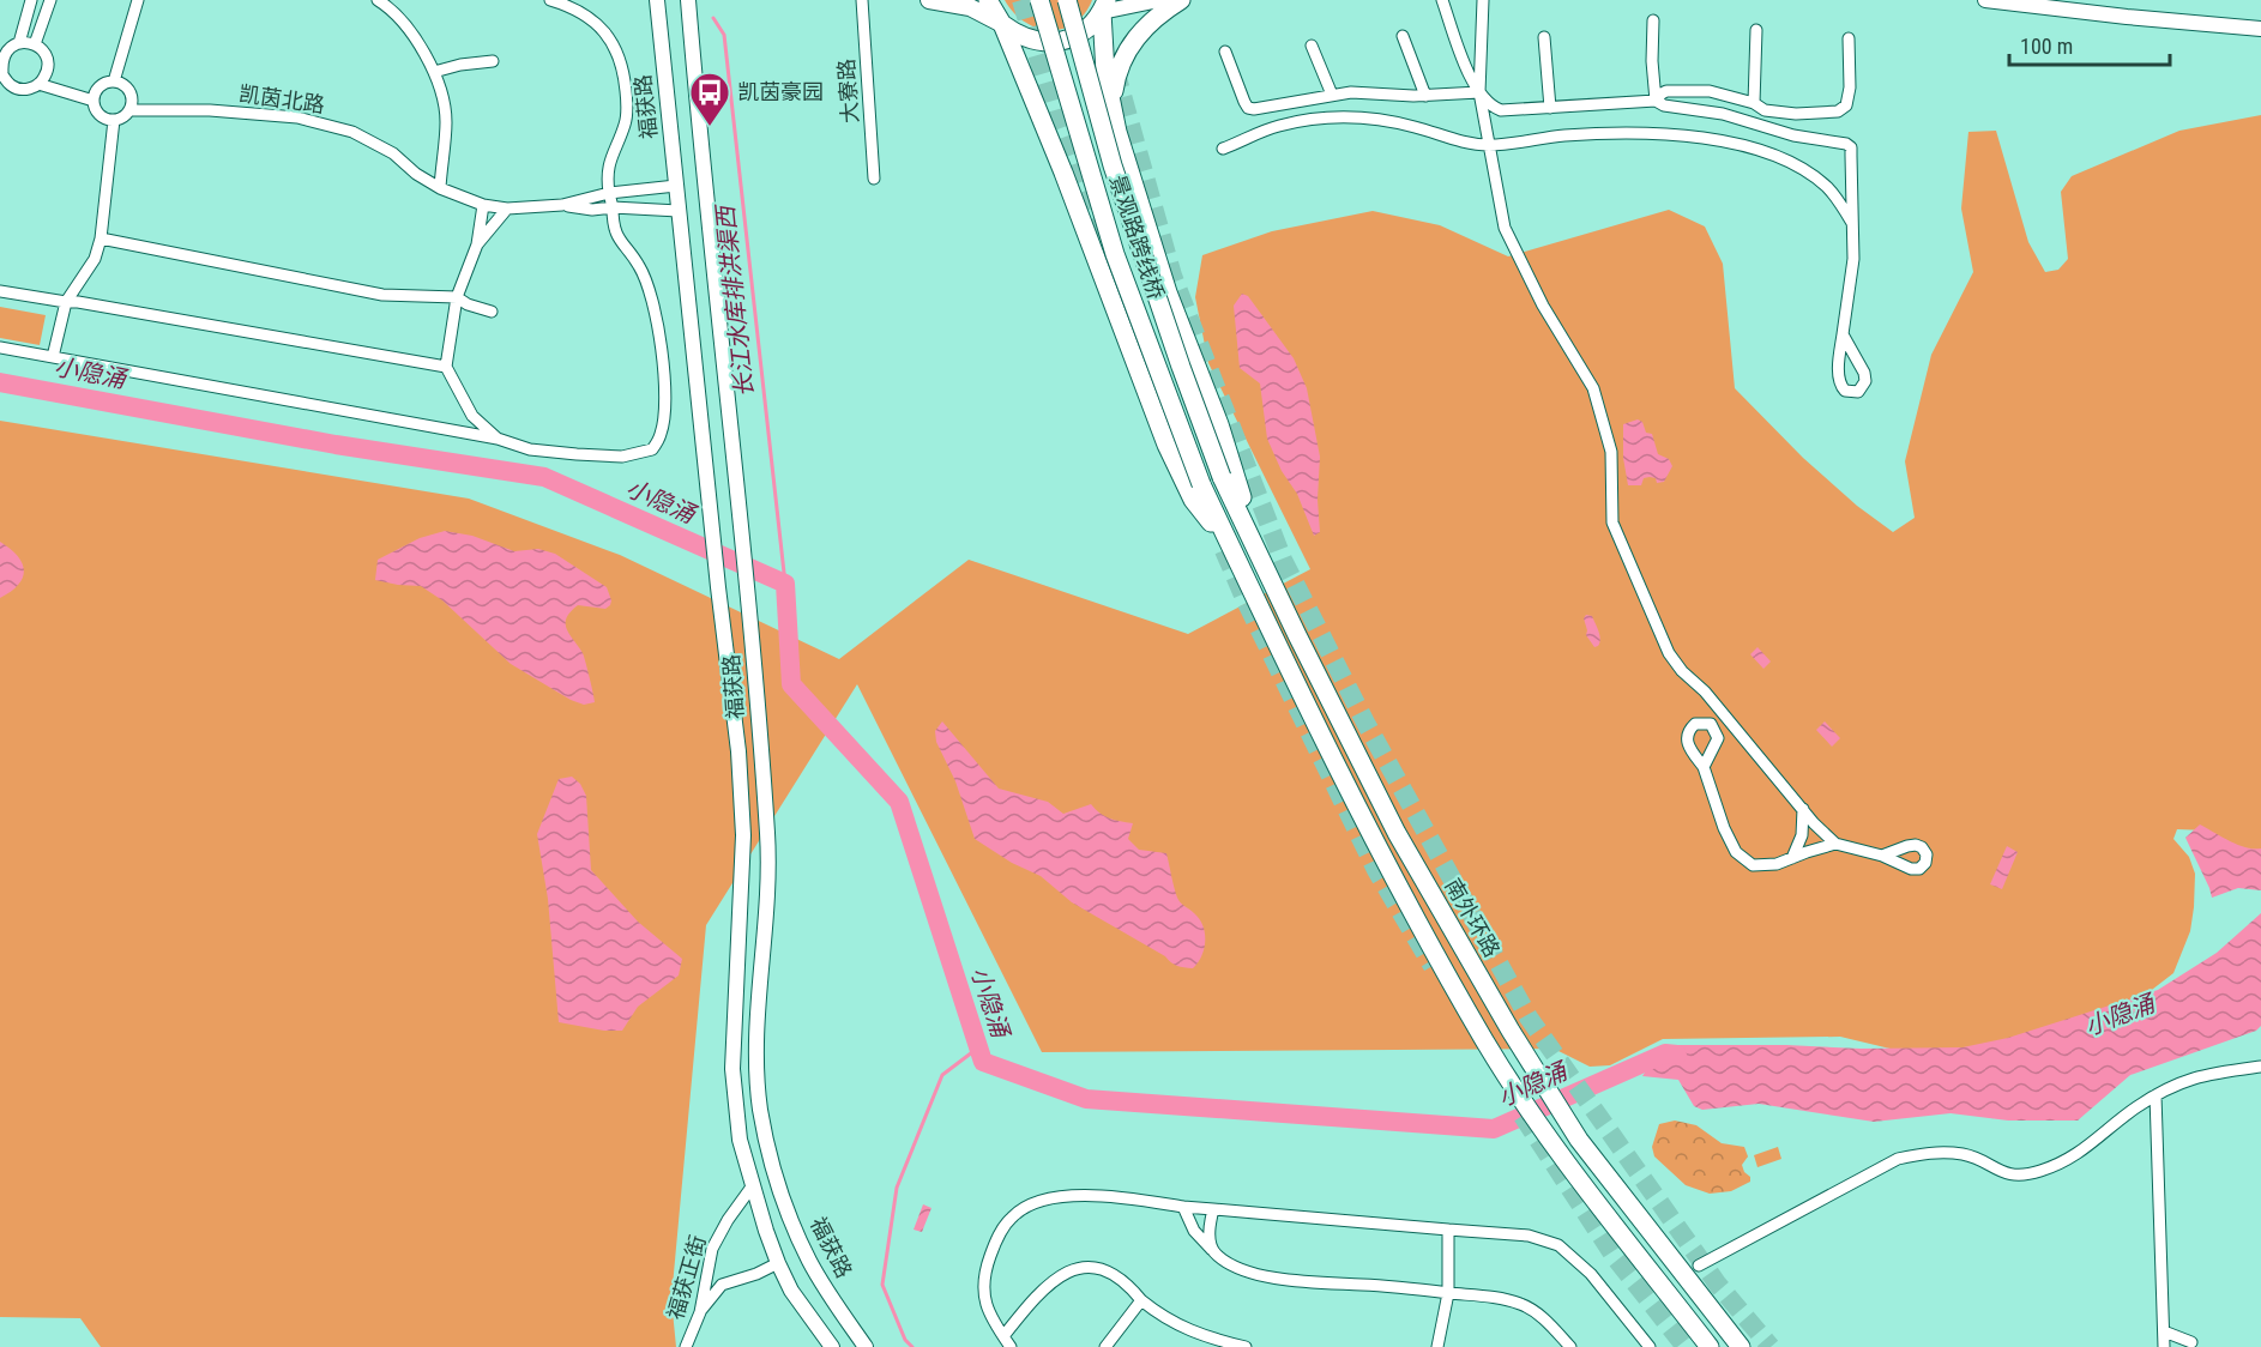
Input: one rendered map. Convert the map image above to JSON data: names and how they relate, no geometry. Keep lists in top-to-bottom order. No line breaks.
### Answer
{"streets":{"highway":["景观路跨线桥","南外环路"],"street":["大寮路","凯茵北路","福获路","福获正街"]},"crossings":[["福获路","福获正街"],["景观路跨线桥","南外环路"]],"water":["长江水库排洪渠西","小隐涌"],"places":{"bus stop":["凯茵豪园"]},"scale_bar":"100 m"}
